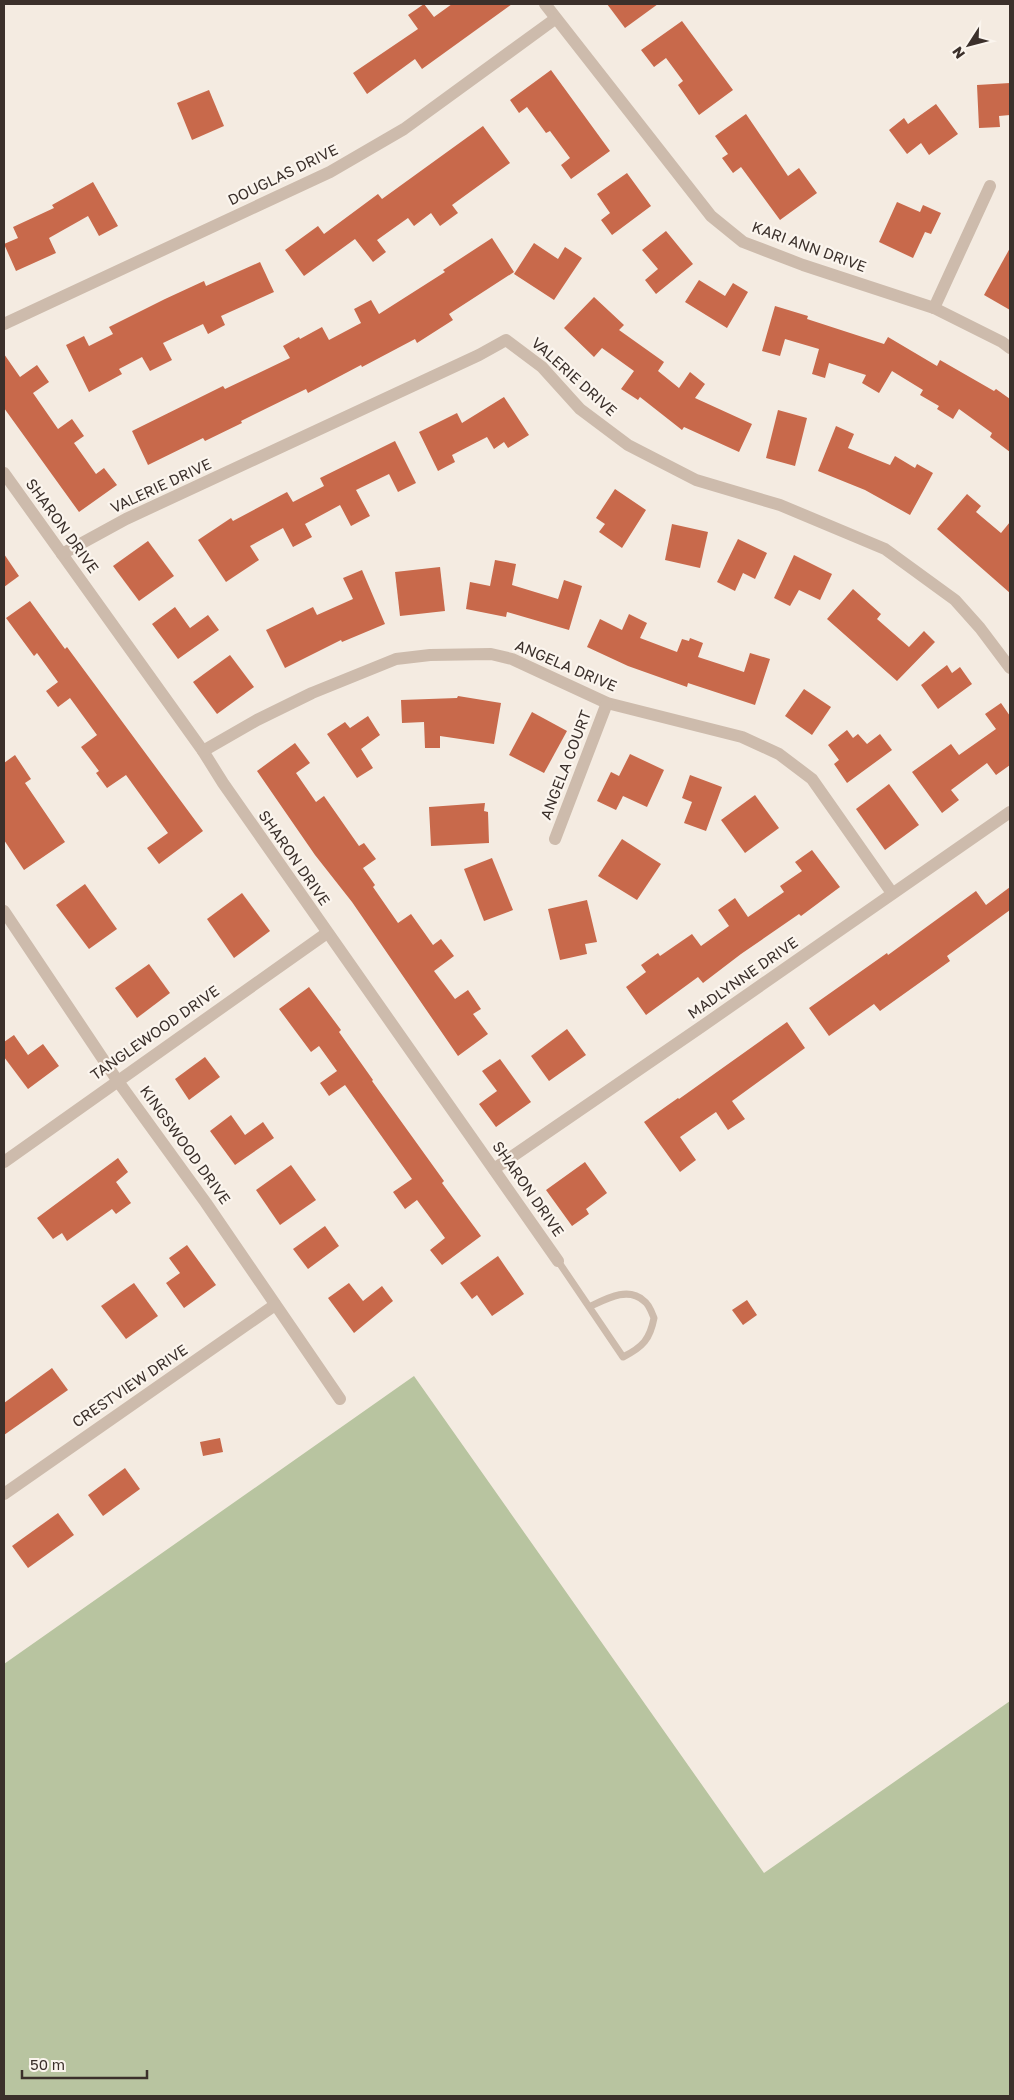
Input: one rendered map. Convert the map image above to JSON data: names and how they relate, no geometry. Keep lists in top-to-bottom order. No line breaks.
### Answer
{"streets":{"street":["DOUGLAS DRIVE","KARI ANN DRIVE","VALERIE DRIVE","SHARON DRIVE","ANGELA DRIVE","ANGELA COURT","MADLYNNE DRIVE","TANGLEWOOD DRIVE","KINGSWOOD DRIVE","CRESTVIEW DRIVE"]},"crossings":[["DOUGLAS DRIVE","KARI ANN DRIVE"],["VALERIE DRIVE","SHARON DRIVE"],["SHARON DRIVE","ANGELA DRIVE"],["SHARON DRIVE","MADLYNNE DRIVE"],["SHARON DRIVE","TANGLEWOOD DRIVE"],["ANGELA DRIVE","ANGELA COURT"],["ANGELA DRIVE","MADLYNNE DRIVE"],["TANGLEWOOD DRIVE","KINGSWOOD DRIVE"],["KINGSWOOD DRIVE","CRESTVIEW DRIVE"]],"scale_bar":"50 m","north":"bottom left"}
